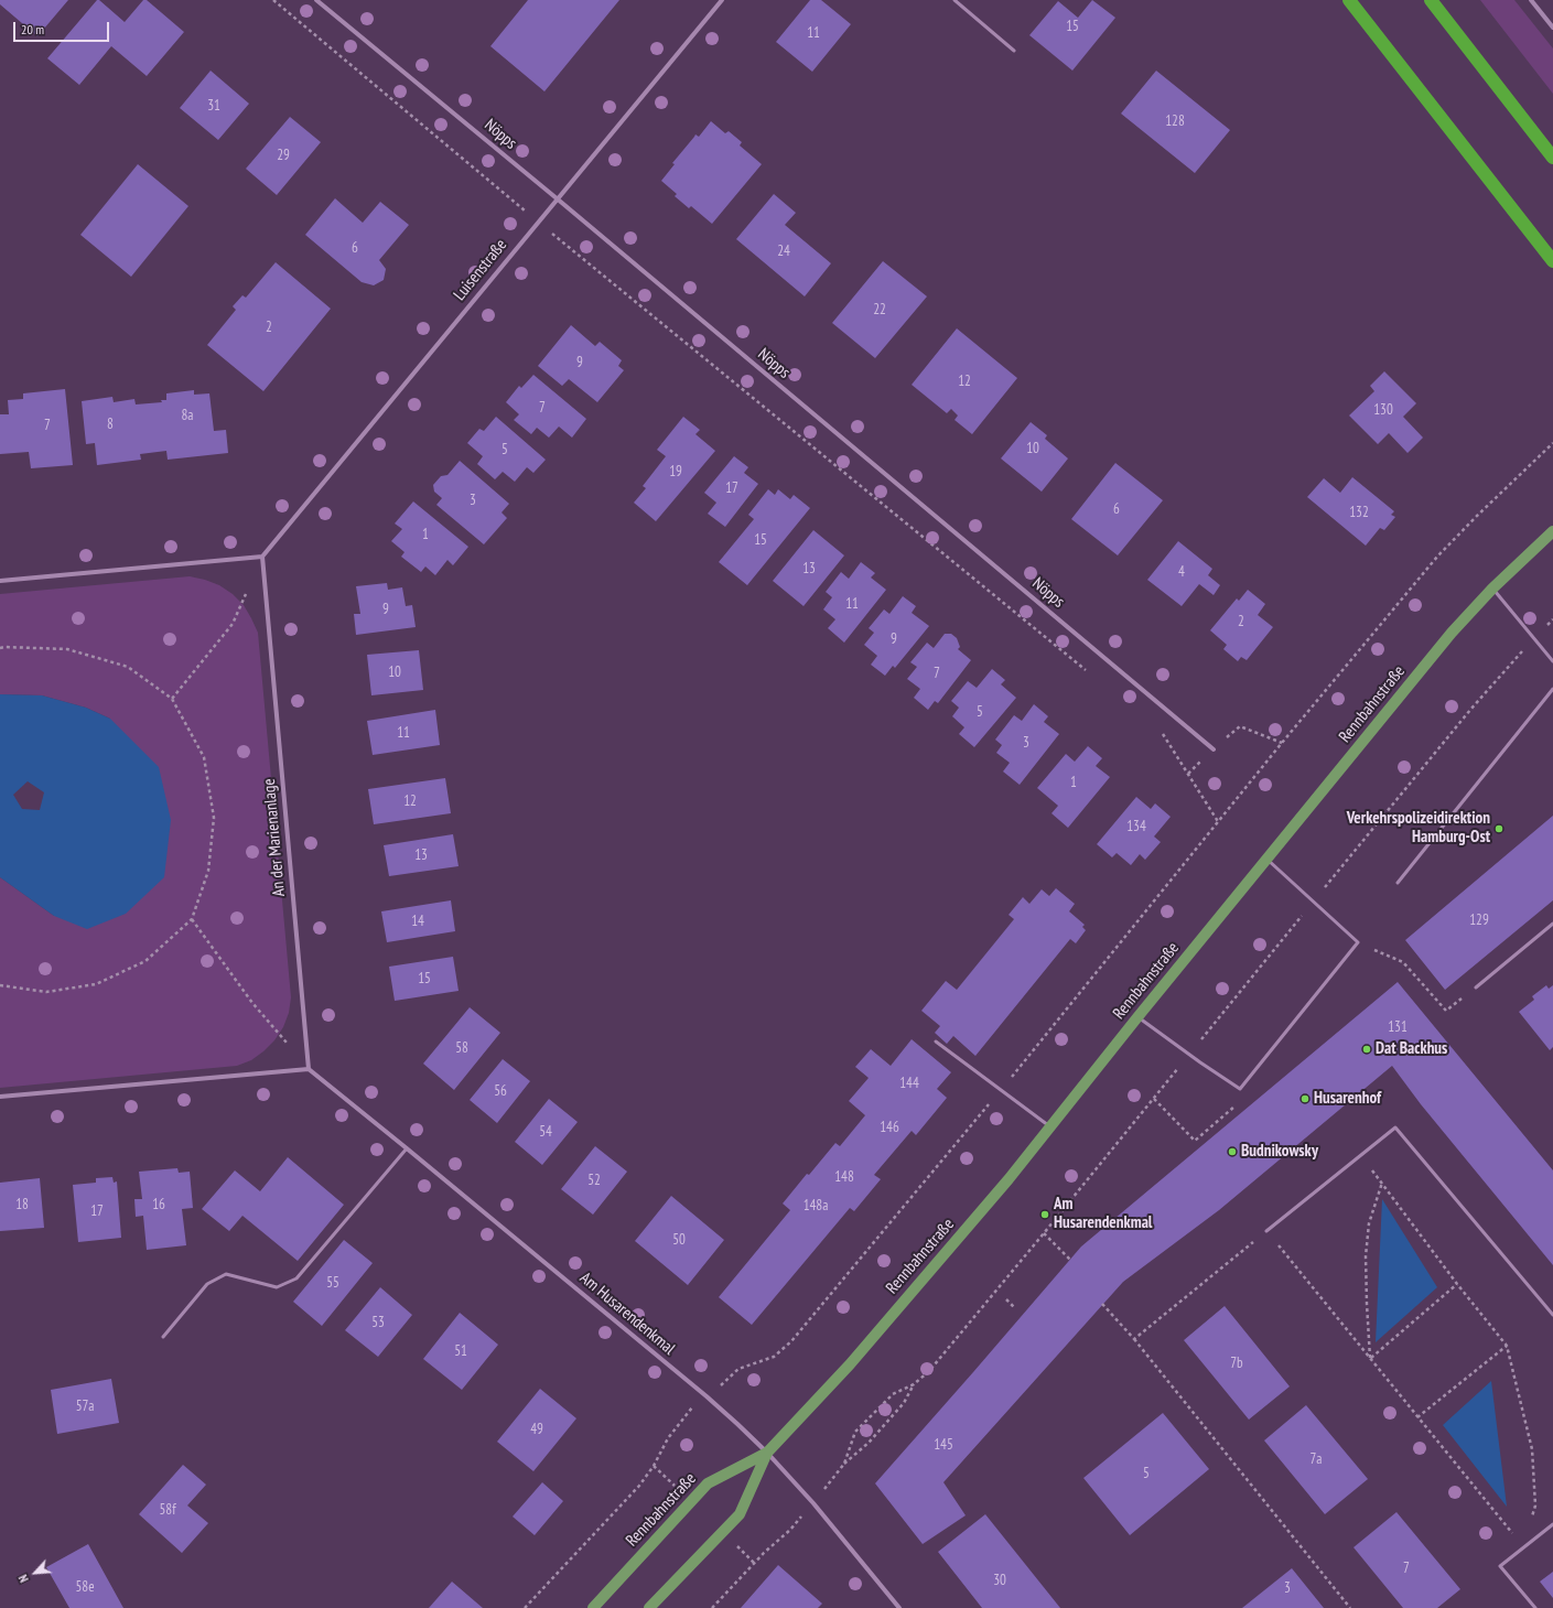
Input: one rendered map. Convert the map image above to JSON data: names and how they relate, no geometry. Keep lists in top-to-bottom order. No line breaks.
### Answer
{"streets":{"main road":["Rennbahnstraße"],"street":["Nöpps","Luisenstraße","An der Marienanlage","Am Husarendenkmal"]},"crossings":[["Nöpps","Luisenstraße"],["Luisenstraße","An der Marienanlage"],["Rennbahnstraße","Am Husarendenkmal"],["An der Marienanlage","Am Husarendenkmal"]],"places":["Verkehrspolizeidirektion Hamburg-Ost","Dat Backhus","Husarenhof","Budnikowsky","Am Husarendenkmal"],"house_numbers":["15","11","31","128","29","6","24","22","2","9","12","7","130","8a","8","7","10","5","19","17","3","6","132","1","15","13","4","11","9","2","9","10","7","5","11","3","1","12","134","13","129","14","15","131","58","144","56","146","54","148","52","18","16","148a","17","50","55","53","51","7b","57a","49","145","7a","5","58f","7","30","58e","3"],"scale_bar":"20 m","north":"bottom left"}
